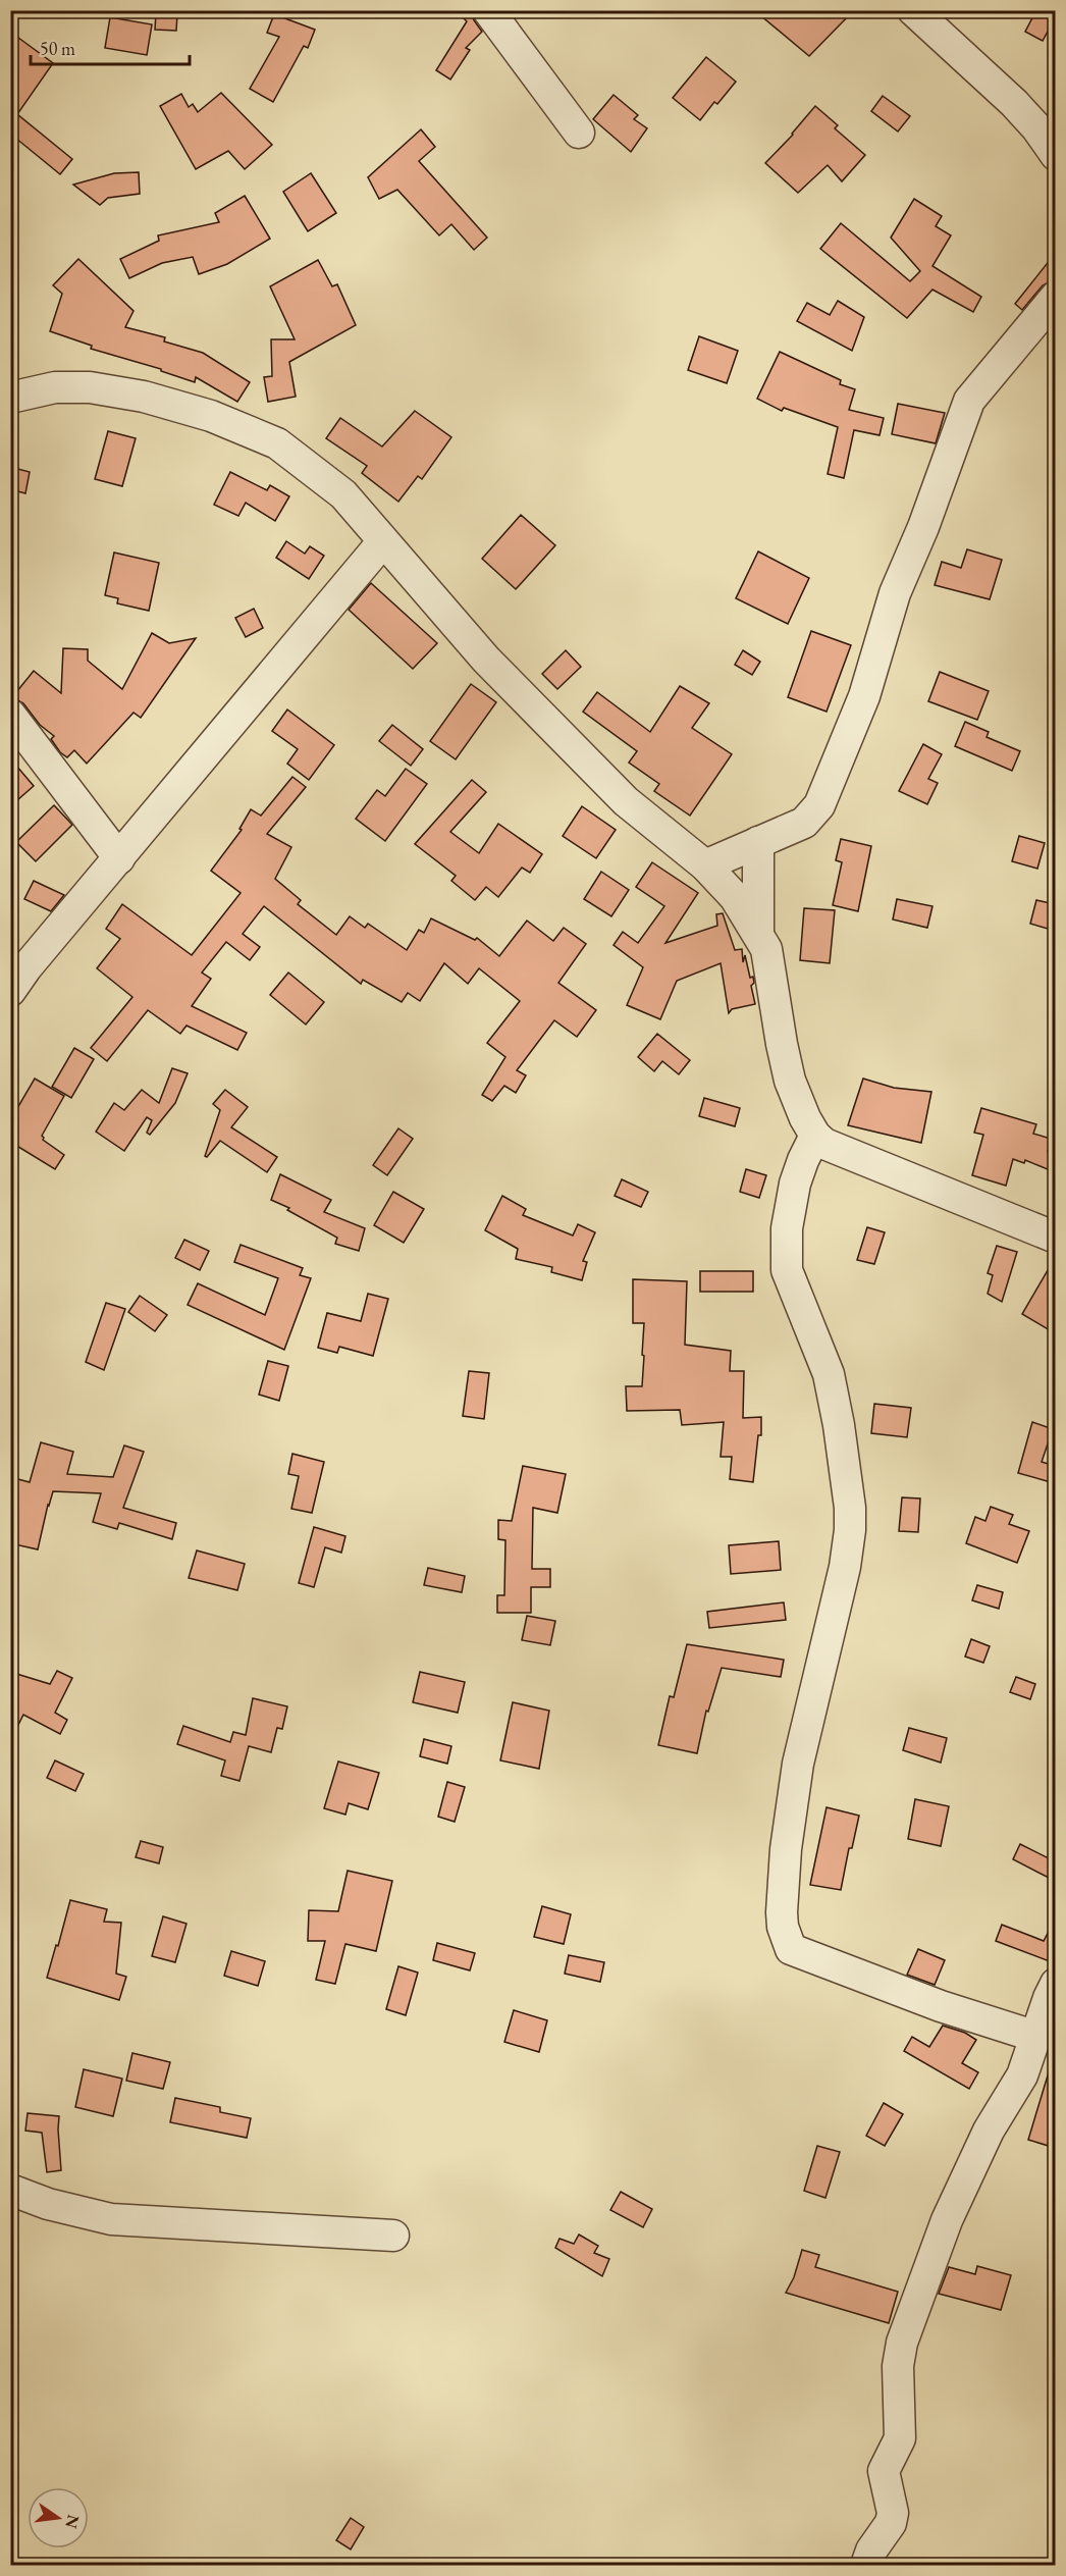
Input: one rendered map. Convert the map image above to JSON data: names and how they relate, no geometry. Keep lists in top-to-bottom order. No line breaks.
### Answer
{"scale_bar":"50 m","north":"right"}
